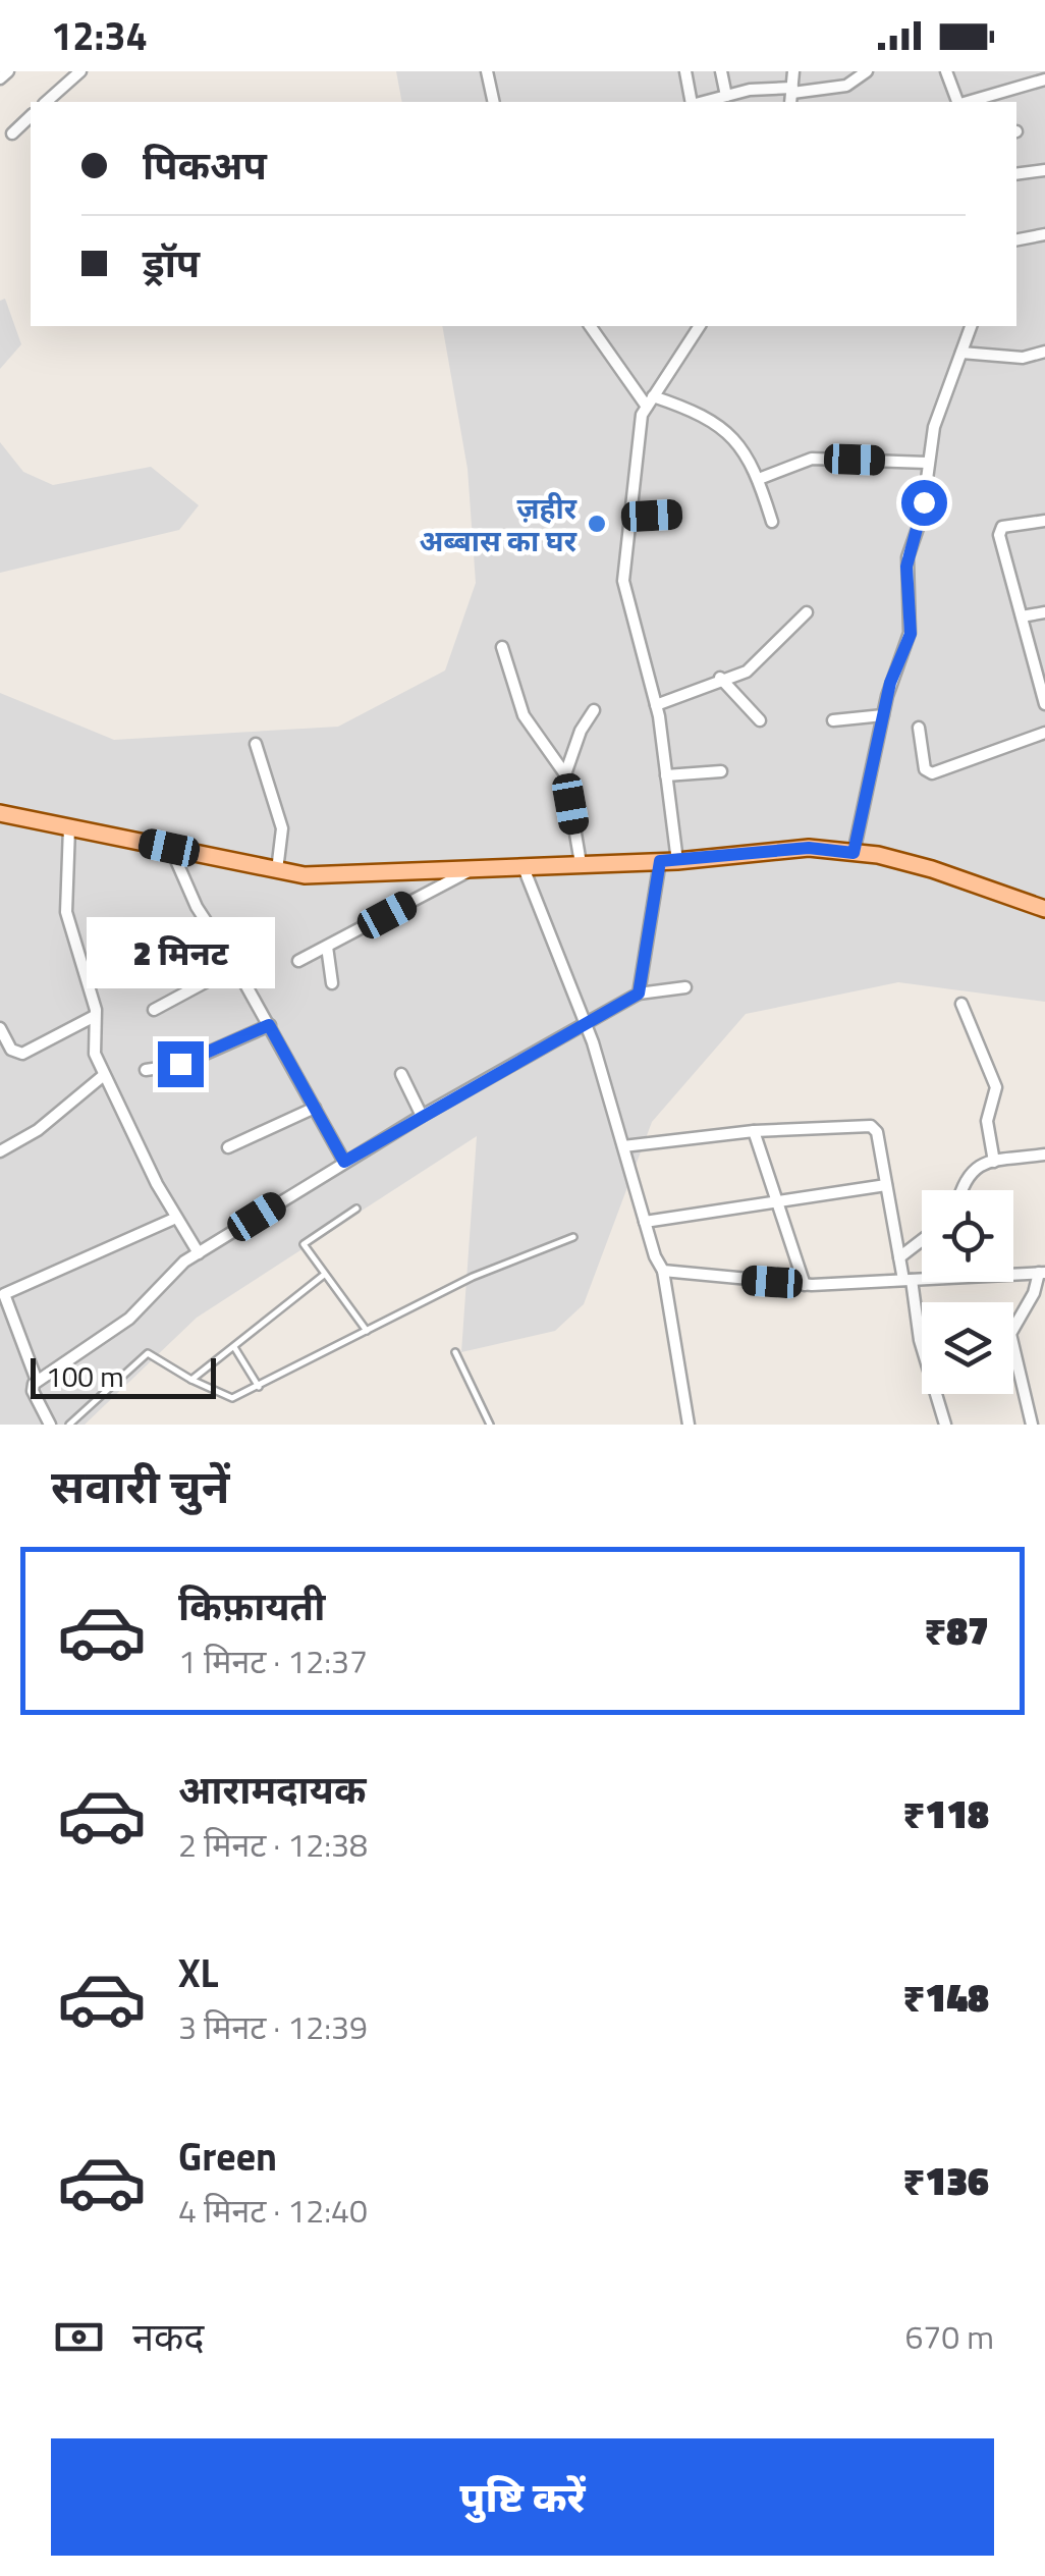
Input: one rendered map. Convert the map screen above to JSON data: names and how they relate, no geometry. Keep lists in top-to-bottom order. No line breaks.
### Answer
{"places":["ज़हीर अब्बास का घर"],"scale_bar":"100 m","page":{"status":"12:34","banner":["पिकअप","ड्रॉप"],"bubble":"2 मिनट","scale":"100 m","heading":"सवारी चुनें","list":[{"name":"किफ़ायती","note":"1 मिनट · 12:37","value":"₹87"},{"name":"आरामदायक","note":"2 मिनट · 12:38","value":"₹118"},{"name":"XL","note":"3 मिनट · 12:39","value":"₹148"},{"name":"Green","note":"4 मिनट · 12:40","value":"₹136"}],"pay":["नकद","670 m"],"buttons":"पुष्टि करें"}}
